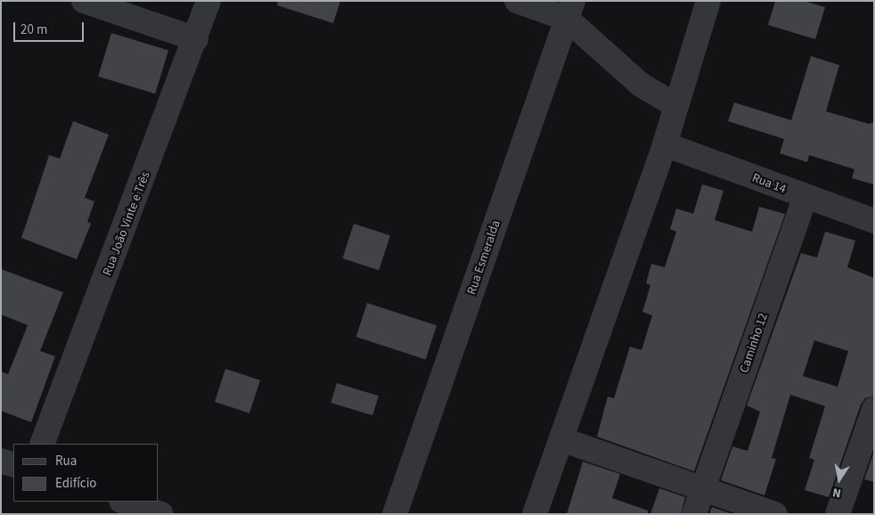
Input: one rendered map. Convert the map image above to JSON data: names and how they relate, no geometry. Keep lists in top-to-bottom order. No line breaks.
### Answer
{"streets":{"street":["Rua 14","Rua João Vinte e Três","Rua Esmeralda","Caminho 12"]},"crossings":[["Rua 14","Caminho 12"]],"legend":["Rua","Edifício"],"scale_bar":"20 m","north":"bottom"}
